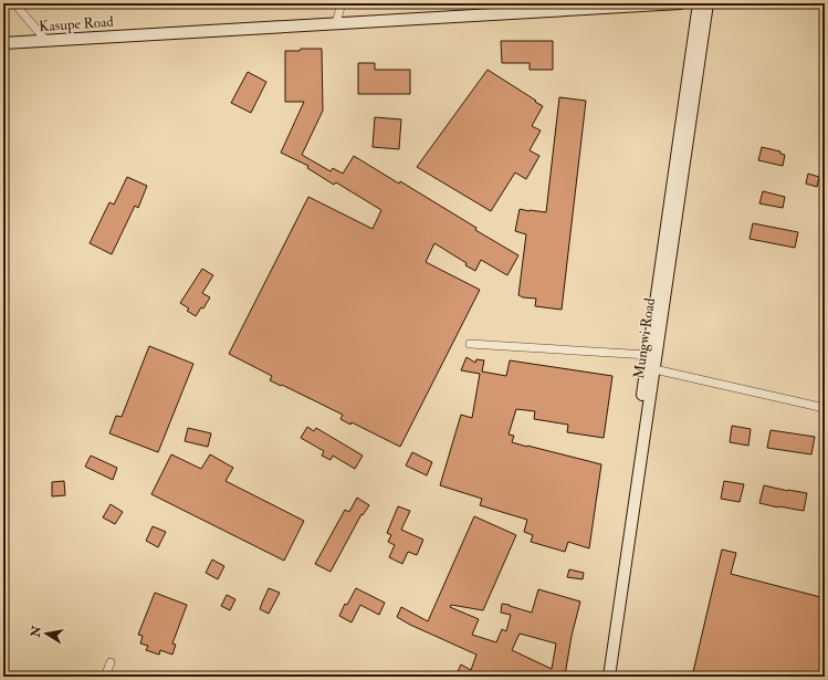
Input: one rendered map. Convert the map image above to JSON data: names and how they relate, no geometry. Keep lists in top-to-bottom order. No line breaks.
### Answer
{"streets":{"main road":["Kasupe Road","Mungwi Road"]},"north":"left"}
